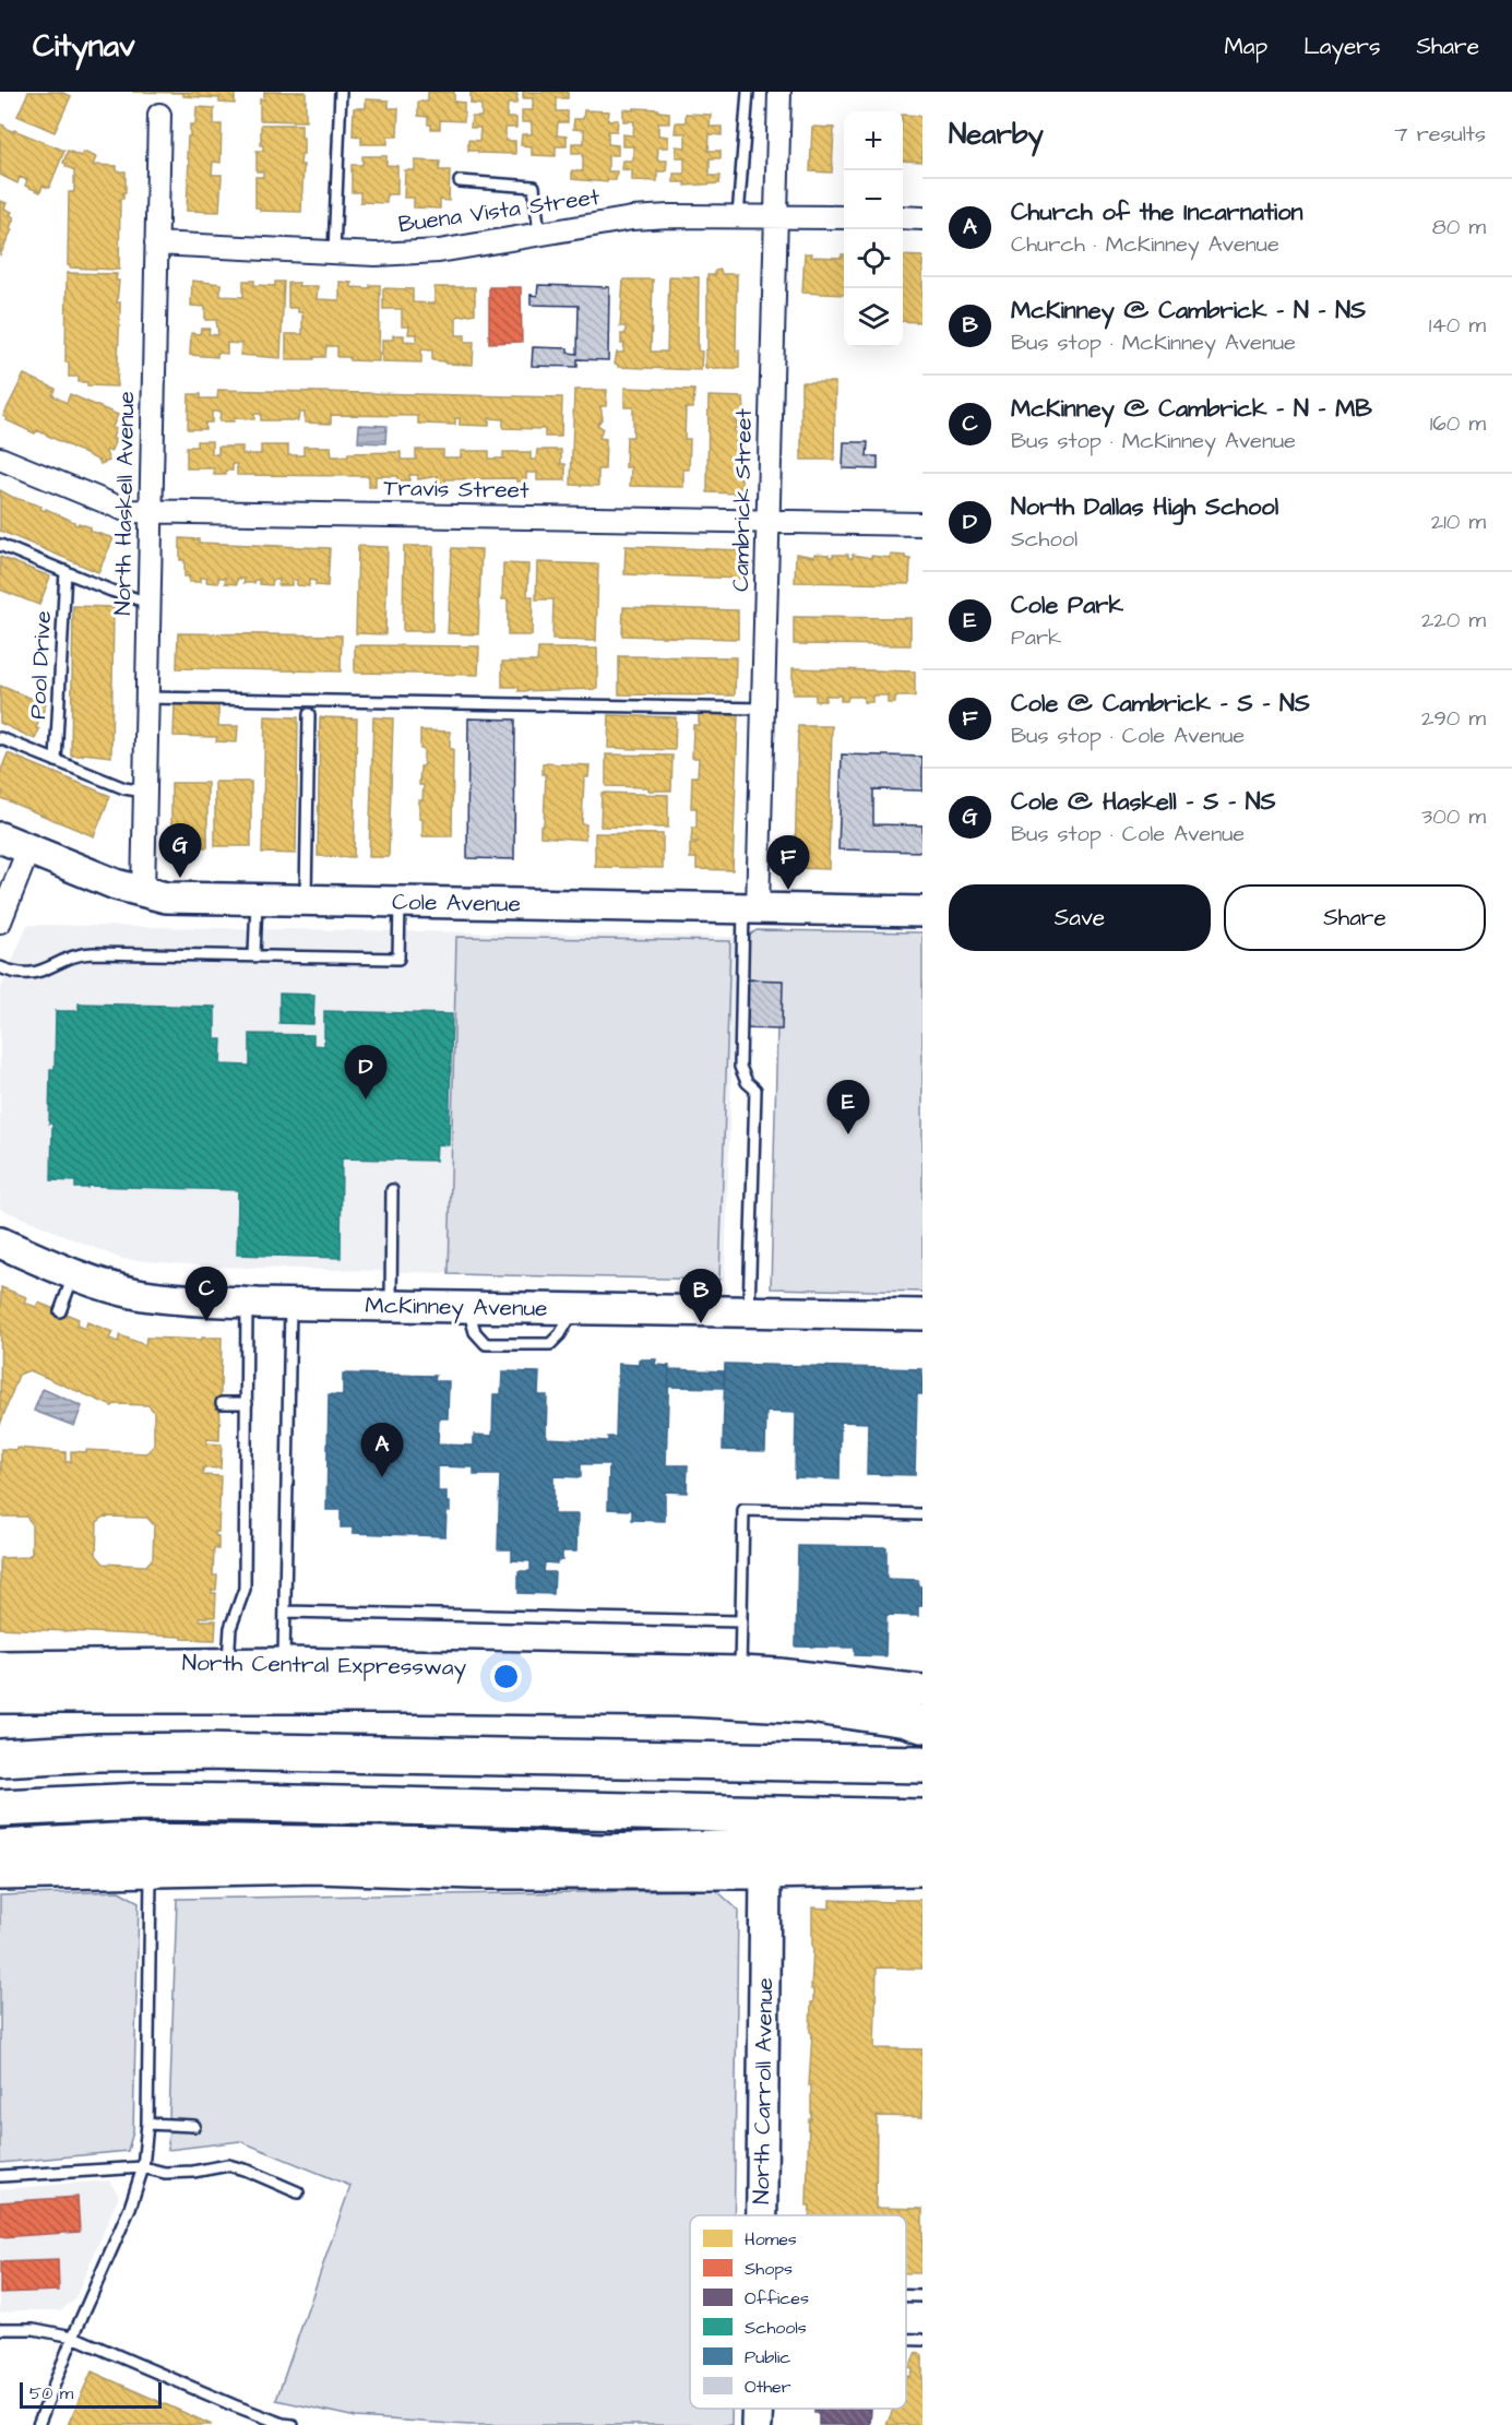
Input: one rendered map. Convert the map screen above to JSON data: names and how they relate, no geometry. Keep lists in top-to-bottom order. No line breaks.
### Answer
{"streets":{"street":["Buena Vista Street","Travis Street","Cambrick Street","North Haskell Avenue","Cole Avenue","McKinney Avenue","North Central Expressway","North Carroll Avenue"],"lane":["Pool Drive"]},"crossings":[["Buena Vista Street","Cambrick Street"],["Buena Vista Street","North Haskell Avenue"],["Travis Street","Cambrick Street"],["Travis Street","North Haskell Avenue"],["Cambrick Street","Cole Avenue"],["Cambrick Street","McKinney Avenue"],["North Haskell Avenue","Cole Avenue"]],"legend":["Homes","Shops","Offices","Schools","Public","Other"],"scale_bar":"50 m","page":{"header":"Citynav","nav":["Map","Layers","Share"],"heading":["Nearby","7 results"],"map_buttons":["+","−"],"list":[{"mark":"A","name":"Church of the Incarnation","note":"Church · McKinney Avenue","value":"80 m"},{"mark":"B","name":"McKinney @ Cambrick - N - NS","note":"Bus stop · McKinney Avenue","value":"140 m"},{"mark":"C","name":"McKinney @ Cambrick - N - MB","note":"Bus stop · McKinney Avenue","value":"160 m"},{"mark":"D","name":"North Dallas High School","note":"School","value":"210 m"},{"mark":"E","name":"Cole Park","note":"Park","value":"220 m"},{"mark":"F","name":"Cole @ Cambrick - S - NS","note":"Bus stop · Cole Avenue","value":"290 m"},{"mark":"G","name":"Cole @ Haskell - S - NS","note":"Bus stop · Cole Avenue","value":"300 m"}],"pins":["G","F","D","E","C","B","A"],"buttons":["Save","Share"],"scale":"50 m"}}
